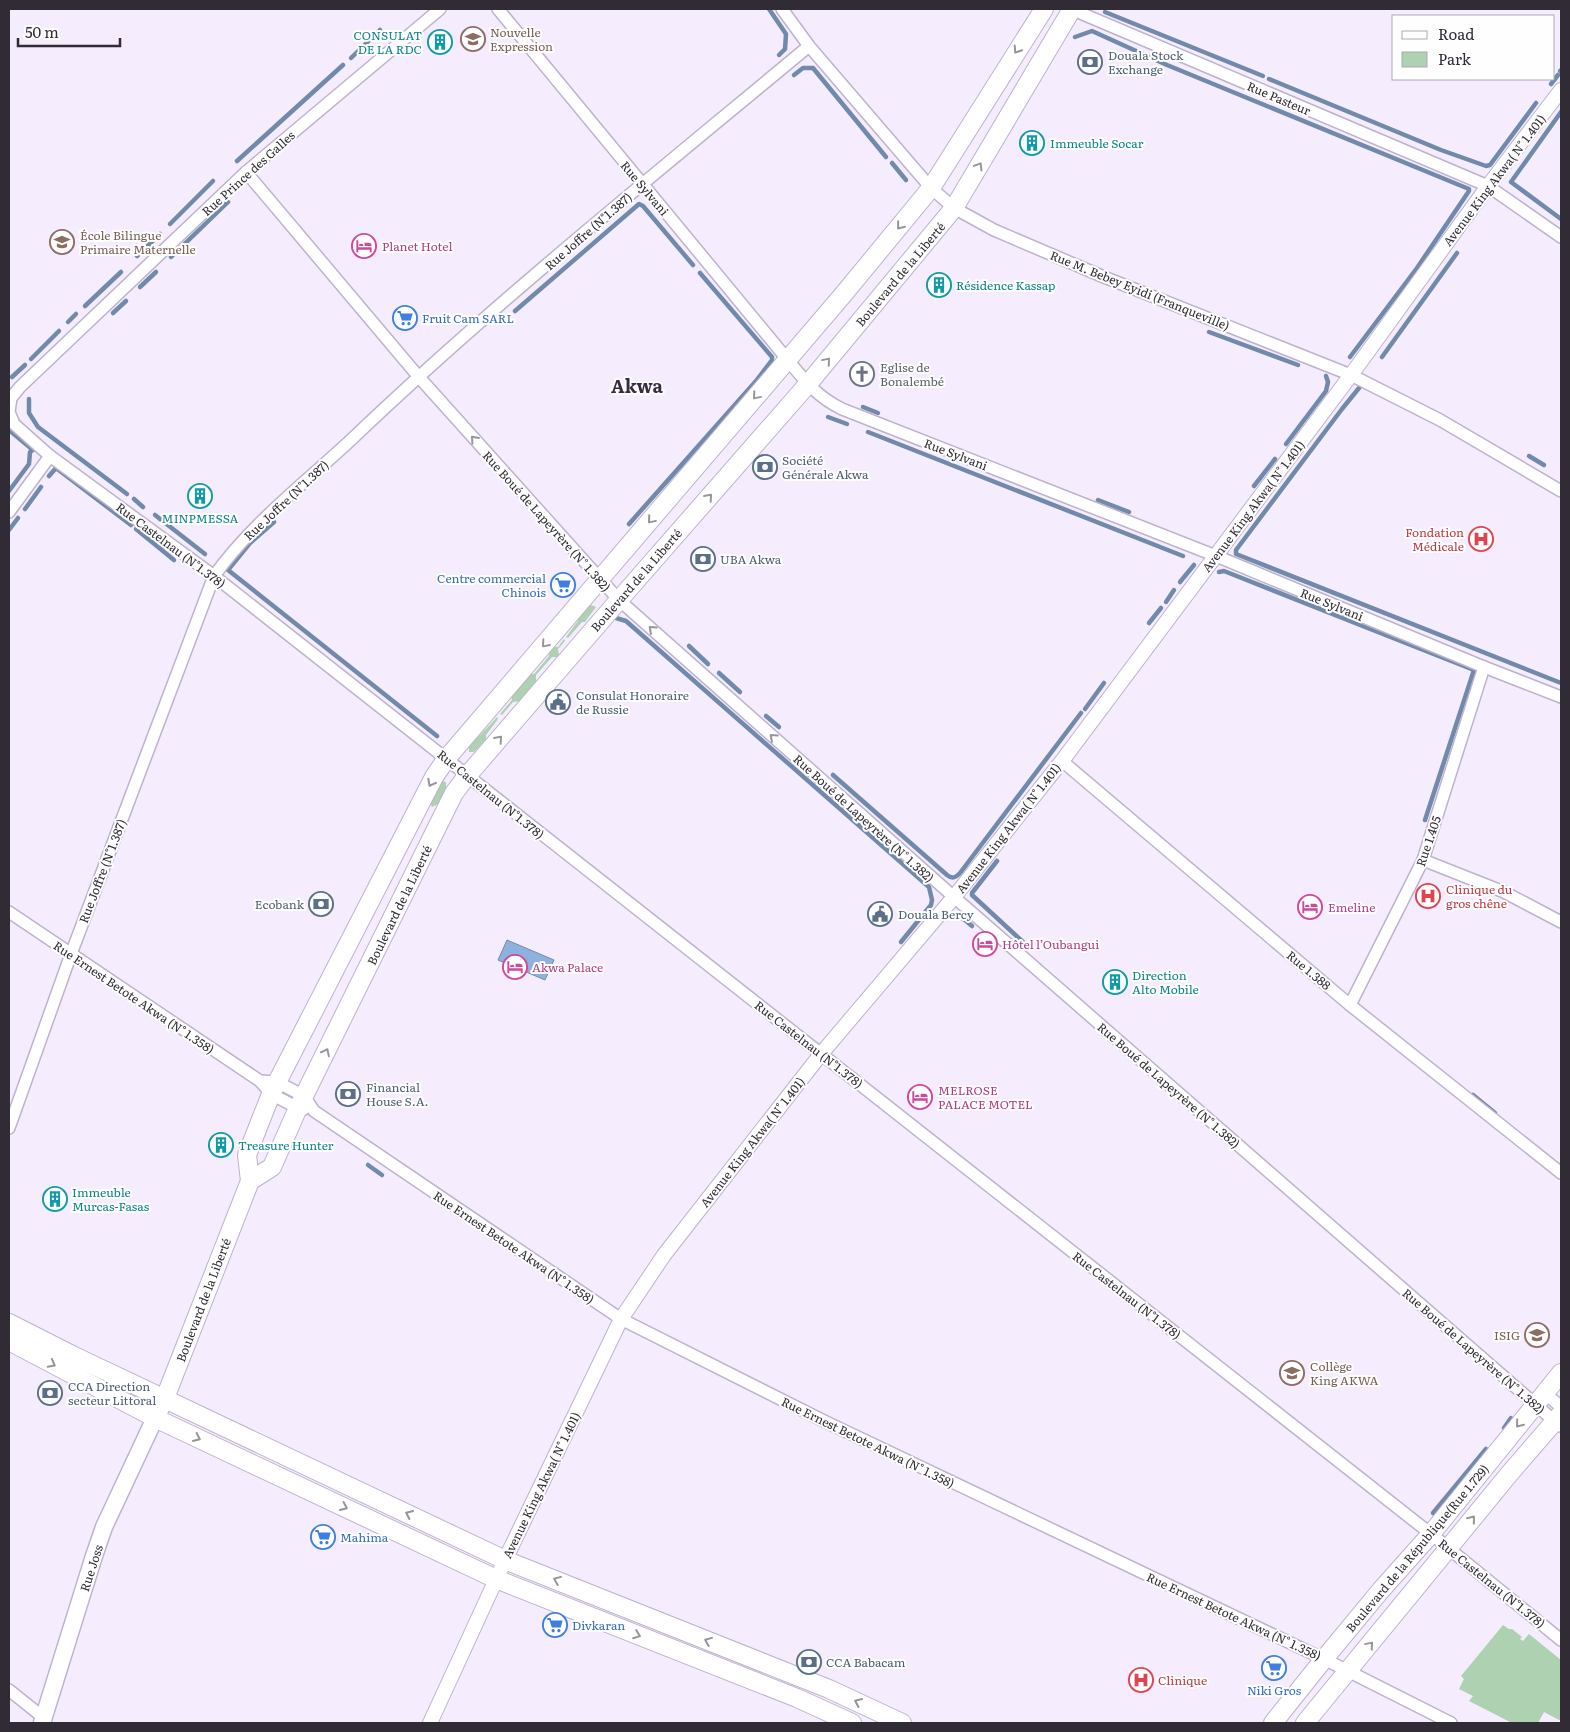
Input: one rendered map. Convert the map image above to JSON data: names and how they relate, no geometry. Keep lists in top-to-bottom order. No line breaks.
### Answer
{"streets":{"main road":["Boulevard de la Liberté","Boulevard de la République(Rue 1.729)","Rue Joss"],"street":["Rue Pasteur","Rue Prince des Galles","Avenue King Akwa( N° 1.401)","Rue Sylvani","Rue Joffre (N°1.387)","Rue M. Bebey Eyidi (Franqueville)","Rue Boué de Lapeyrère (N° 1.382)","Rue Castelnau (N°1.378)","Rue 1.405","Rue 1.388","Rue Ernest Betote Akwa (N° 1.358)"]},"crossings":[["Rue Pasteur","Avenue King Akwa( N° 1.401)"],["Rue Pasteur","Boulevard de la Liberté"],["Rue Prince des Galles","Rue Boué de Lapeyrère (N° 1.382)"],["Rue Prince des Galles","Rue Castelnau (N°1.378)"],["Avenue King Akwa( N° 1.401)","Rue Sylvani"],["Avenue King Akwa( N° 1.401)","Rue M. Bebey Eyidi (Franqueville)"],["Avenue King Akwa( N° 1.401)","Rue Boué de Lapeyrère (N° 1.382)"],["Avenue King Akwa( N° 1.401)","Rue Castelnau (N°1.378)"],["Avenue King Akwa( N° 1.401)","Rue 1.388"],["Avenue King Akwa( N° 1.401)","Rue Ernest Betote Akwa (N° 1.358)"],["Rue Sylvani","Rue Joffre (N°1.387)"],["Rue Sylvani","Boulevard de la Liberté"],["Rue Sylvani","Rue 1.405"],["Rue Joffre (N°1.387)","Rue M. Bebey Eyidi (Franqueville)"],["Rue Joffre (N°1.387)","Rue Boué de Lapeyrère (N° 1.382)"],["Rue Joffre (N°1.387)","Rue Castelnau (N°1.378)"],["Rue Joffre (N°1.387)","Rue Ernest Betote Akwa (N° 1.358)"],["Boulevard de la Liberté","Rue M. Bebey Eyidi (Franqueville)"],["Boulevard de la Liberté","Rue Boué de Lapeyrère (N° 1.382)"],["Boulevard de la Liberté","Rue Castelnau (N°1.378)"],["Boulevard de la Liberté","Rue Ernest Betote Akwa (N° 1.358)"],["Boulevard de la Liberté","Rue Joss"],["Rue Boué de Lapeyrère (N° 1.382)","Boulevard de la République(Rue 1.729)"],["Rue Castelnau (N°1.378)","Boulevard de la République(Rue 1.729)"],["Rue 1.405","Rue 1.388"],["Rue Ernest Betote Akwa (N° 1.358)","Boulevard de la République(Rue 1.729)"]],"one_way":["Rue Boué de Lapeyrère (N° 1.382)"],"districts":["Akwa"],"places":{"school or university":["Nouvelle Expression","École Bilingue Primaire Maternelle","ISIG","Collège King AKWA"],"building":["CONSULAT DE LA RDC","Immeuble Socar","Résidence Kassap","MINPMESSA","Direction Alto Mobile","Treasure Hunter","Immeuble Murcas-Fasas"],"bank":["Douala Stock Exchange","Société Générale Akwa","UBA Akwa","Ecobank","Financial House S.A.","CCA Direction secteur Littoral","CCA Babacam"],"hotel":["Planet Hotel","Emeline","Hôtel l’Oubangui","Akwa Palace","MELROSE PALACE MOTEL"],"supermarket":["Fruit Cam SARL","Centre commercial Chinois","Mahima","Divkaran","Niki Gros"],"church":["Eglise de Bonalembé"],"hospital":["Fondation Médicale","Clinique du gros chêne","Clinique"],"public building":["Consulat Honoraire de Russie","Douala Bercy"]},"legend":["Road","Park"],"scale_bar":"50 m"}
